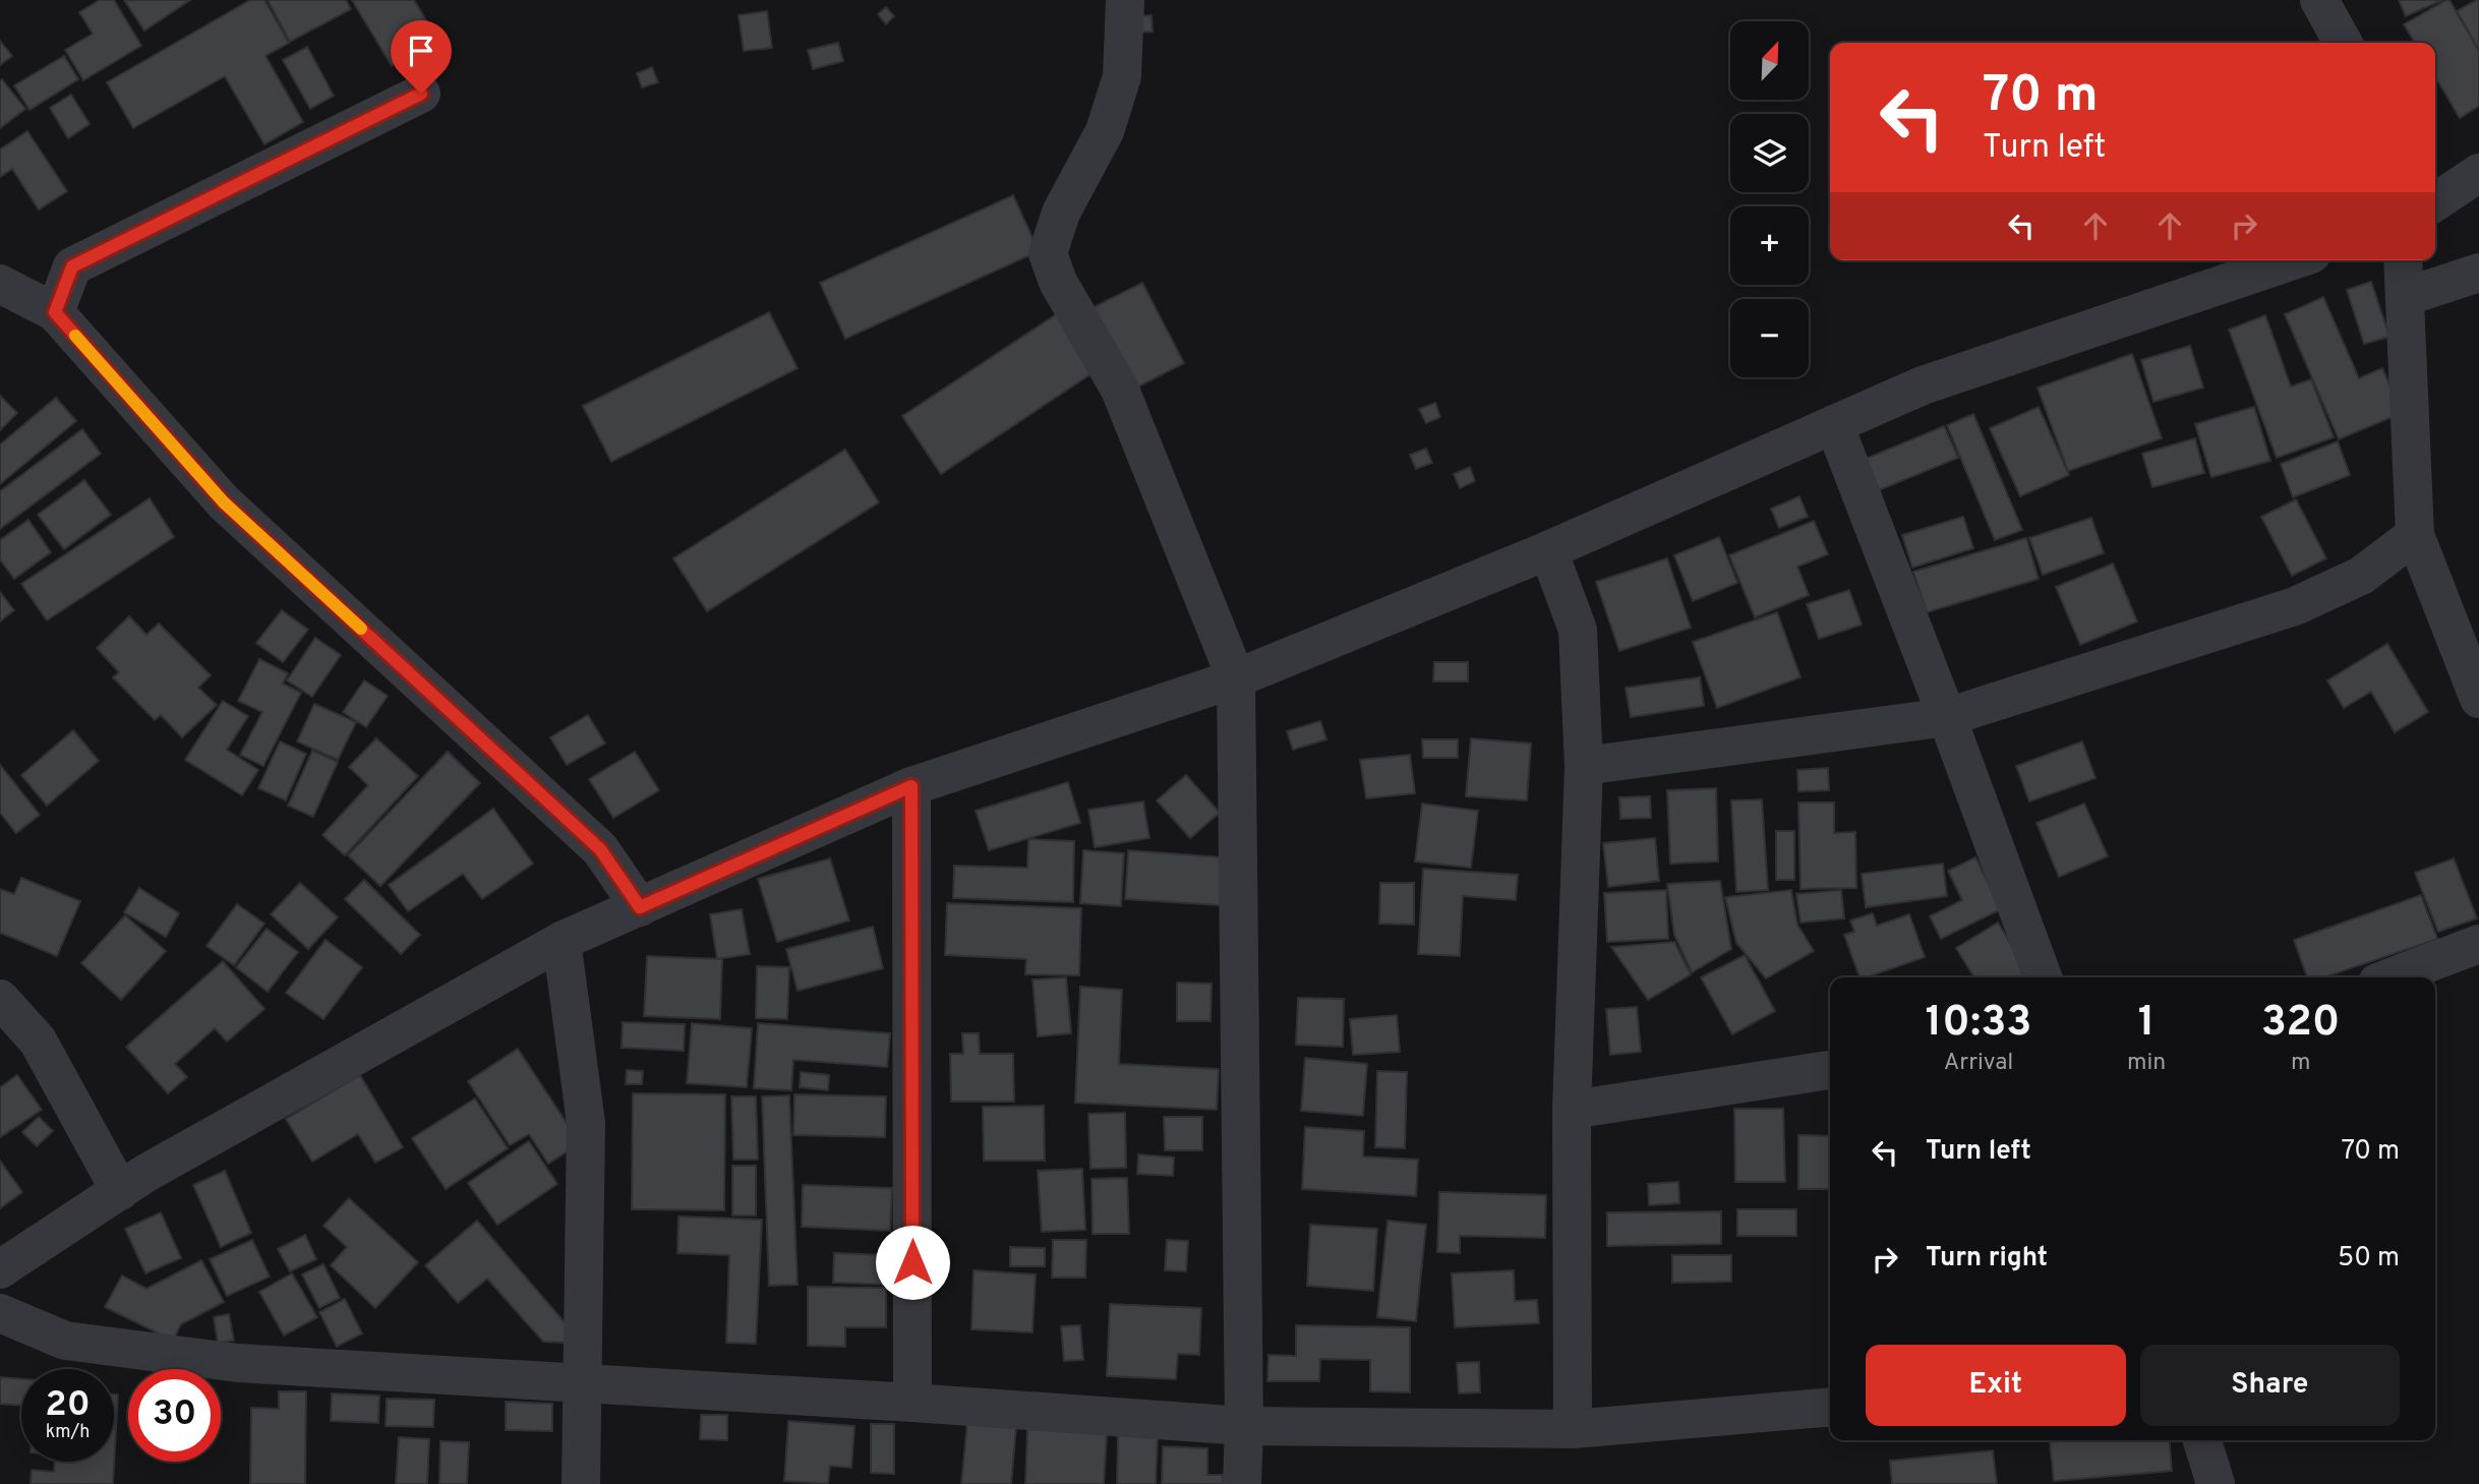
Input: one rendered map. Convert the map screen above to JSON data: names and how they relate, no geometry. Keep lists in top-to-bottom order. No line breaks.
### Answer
{"north":"top right","page":{"map_buttons":["+","−"],"turn":["70 m","Turn left"],"eta":["10:33","Arrival","1","min","320","m"],"list":[{"name":"Turn left","value":"70 m"},{"name":"Turn right","value":"50 m"}],"buttons":["Exit","Share"],"speed":"20 km/h","limit":"30"}}
